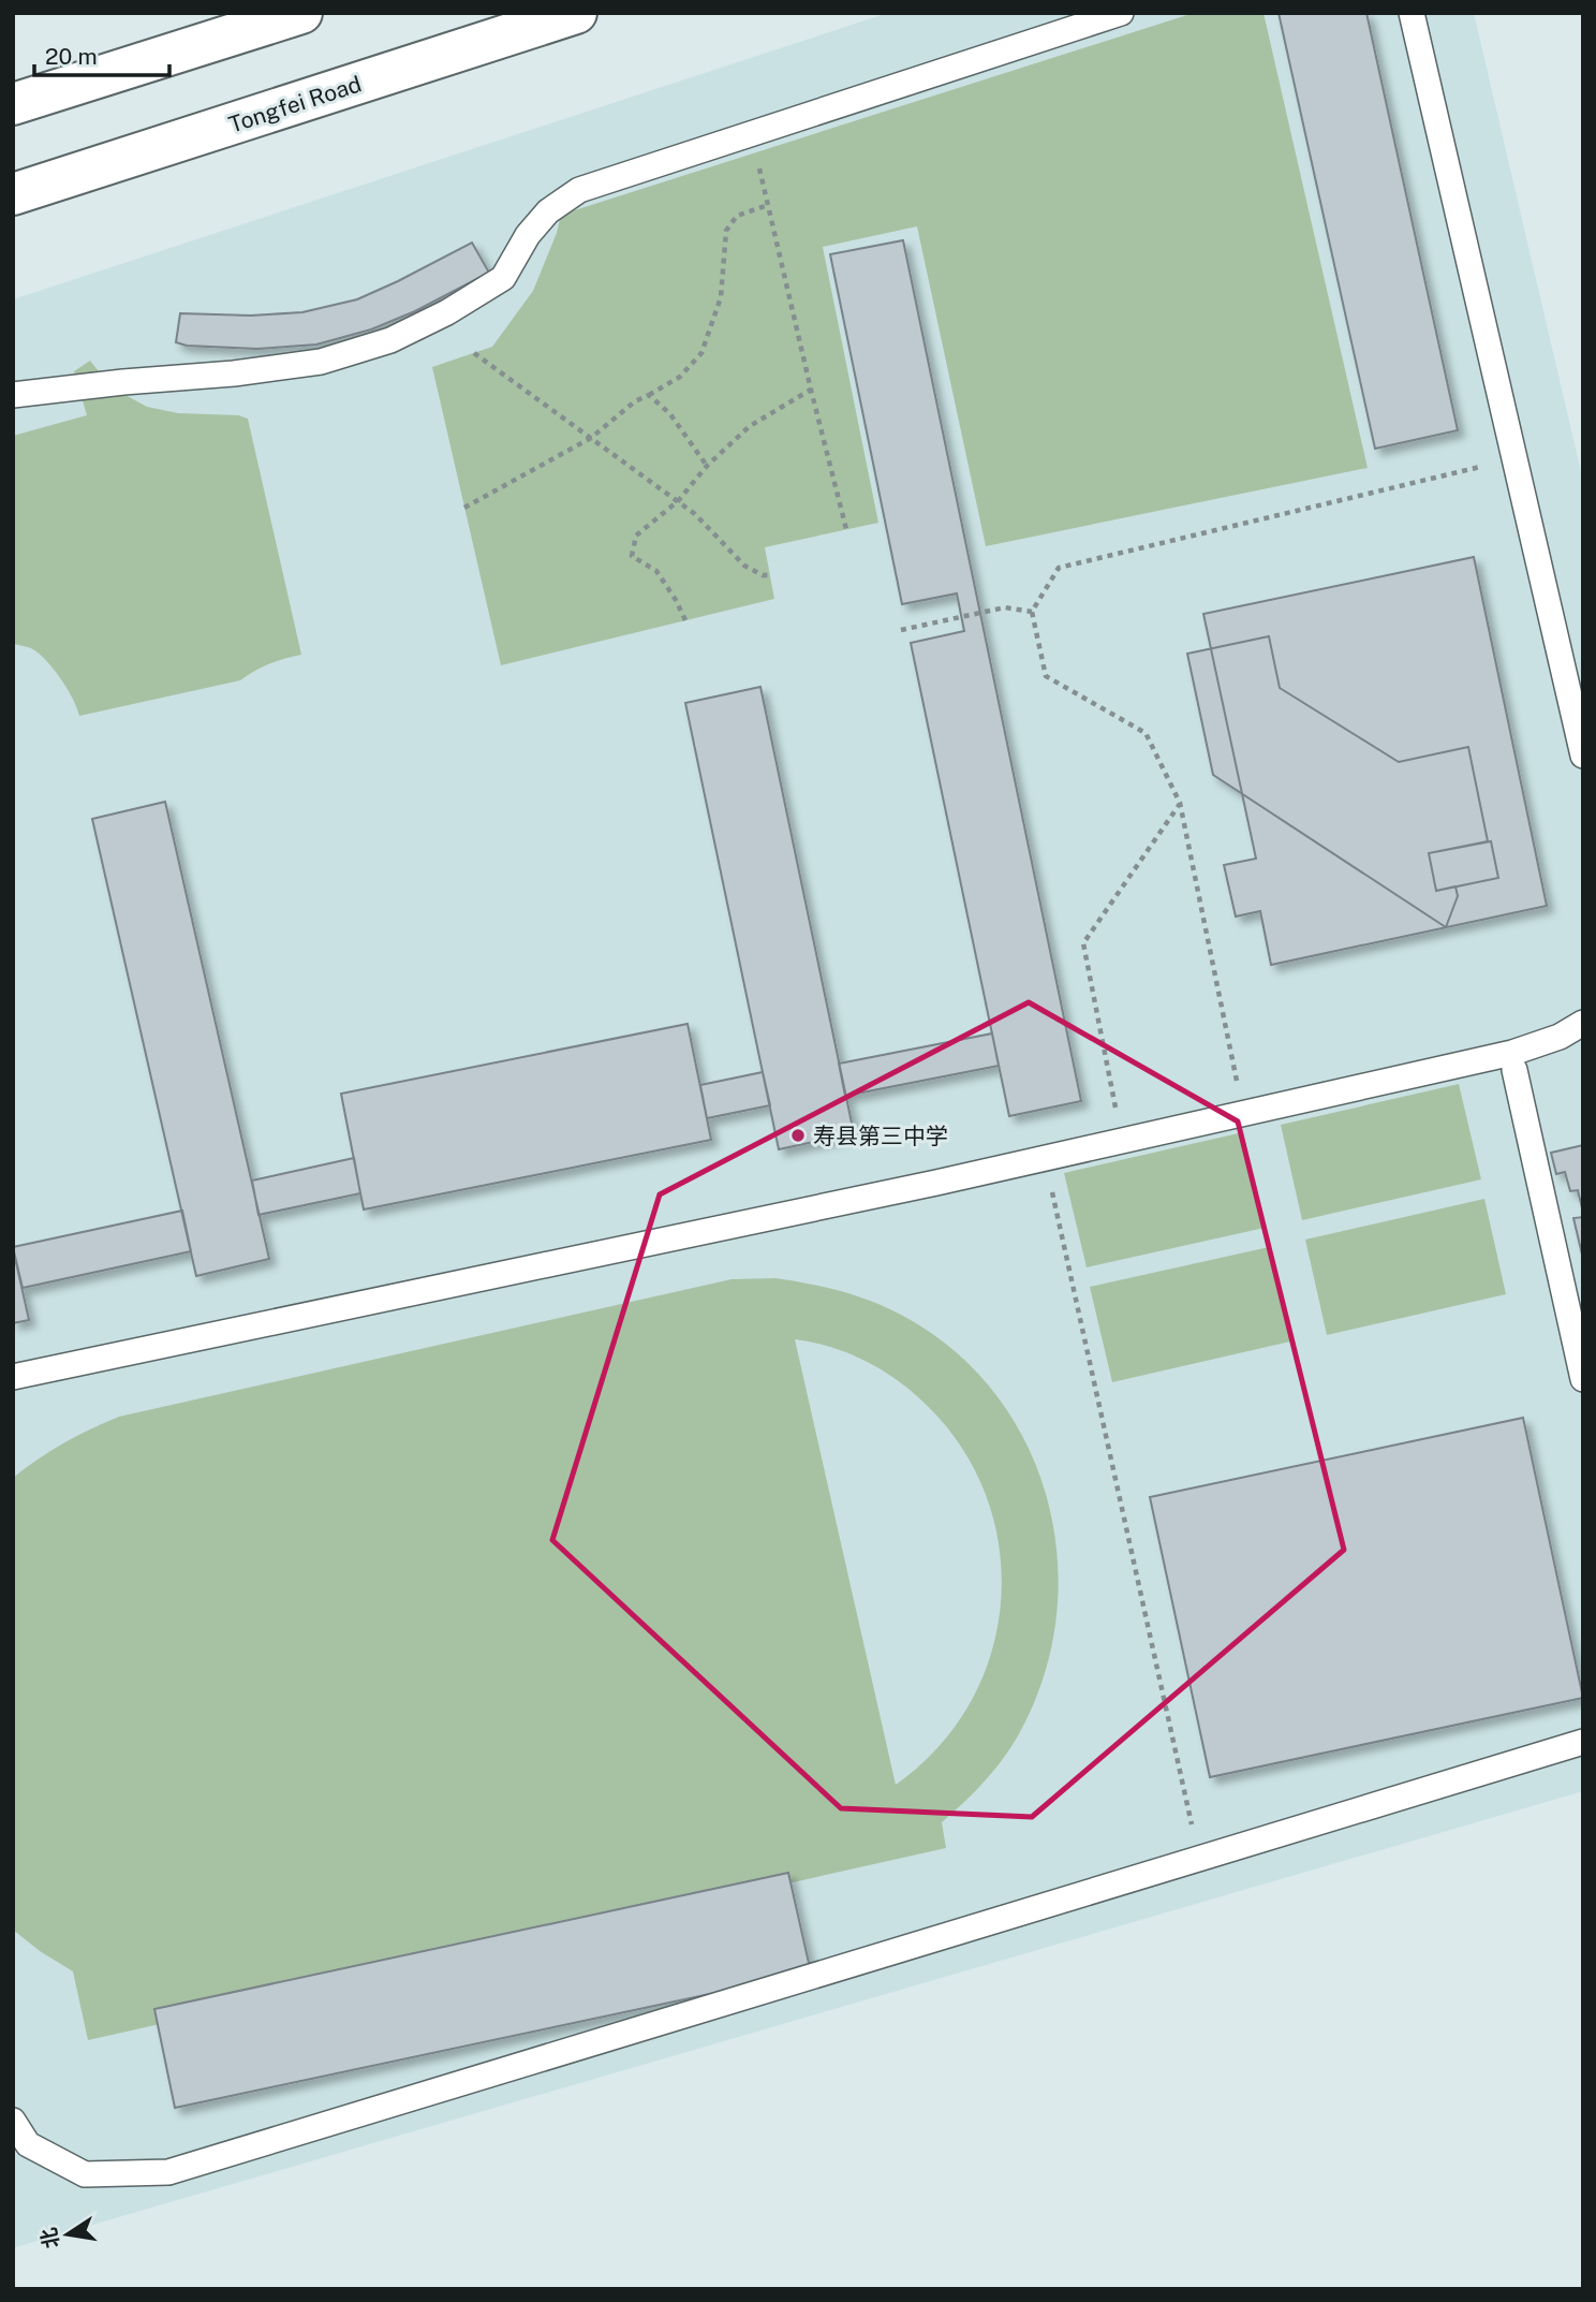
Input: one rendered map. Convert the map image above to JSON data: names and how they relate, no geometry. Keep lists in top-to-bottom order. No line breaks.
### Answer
{"streets":{"main road":["Tongfei Road"]},"places":["寿县第三中学"],"scale_bar":"20 m","north":"left"}
